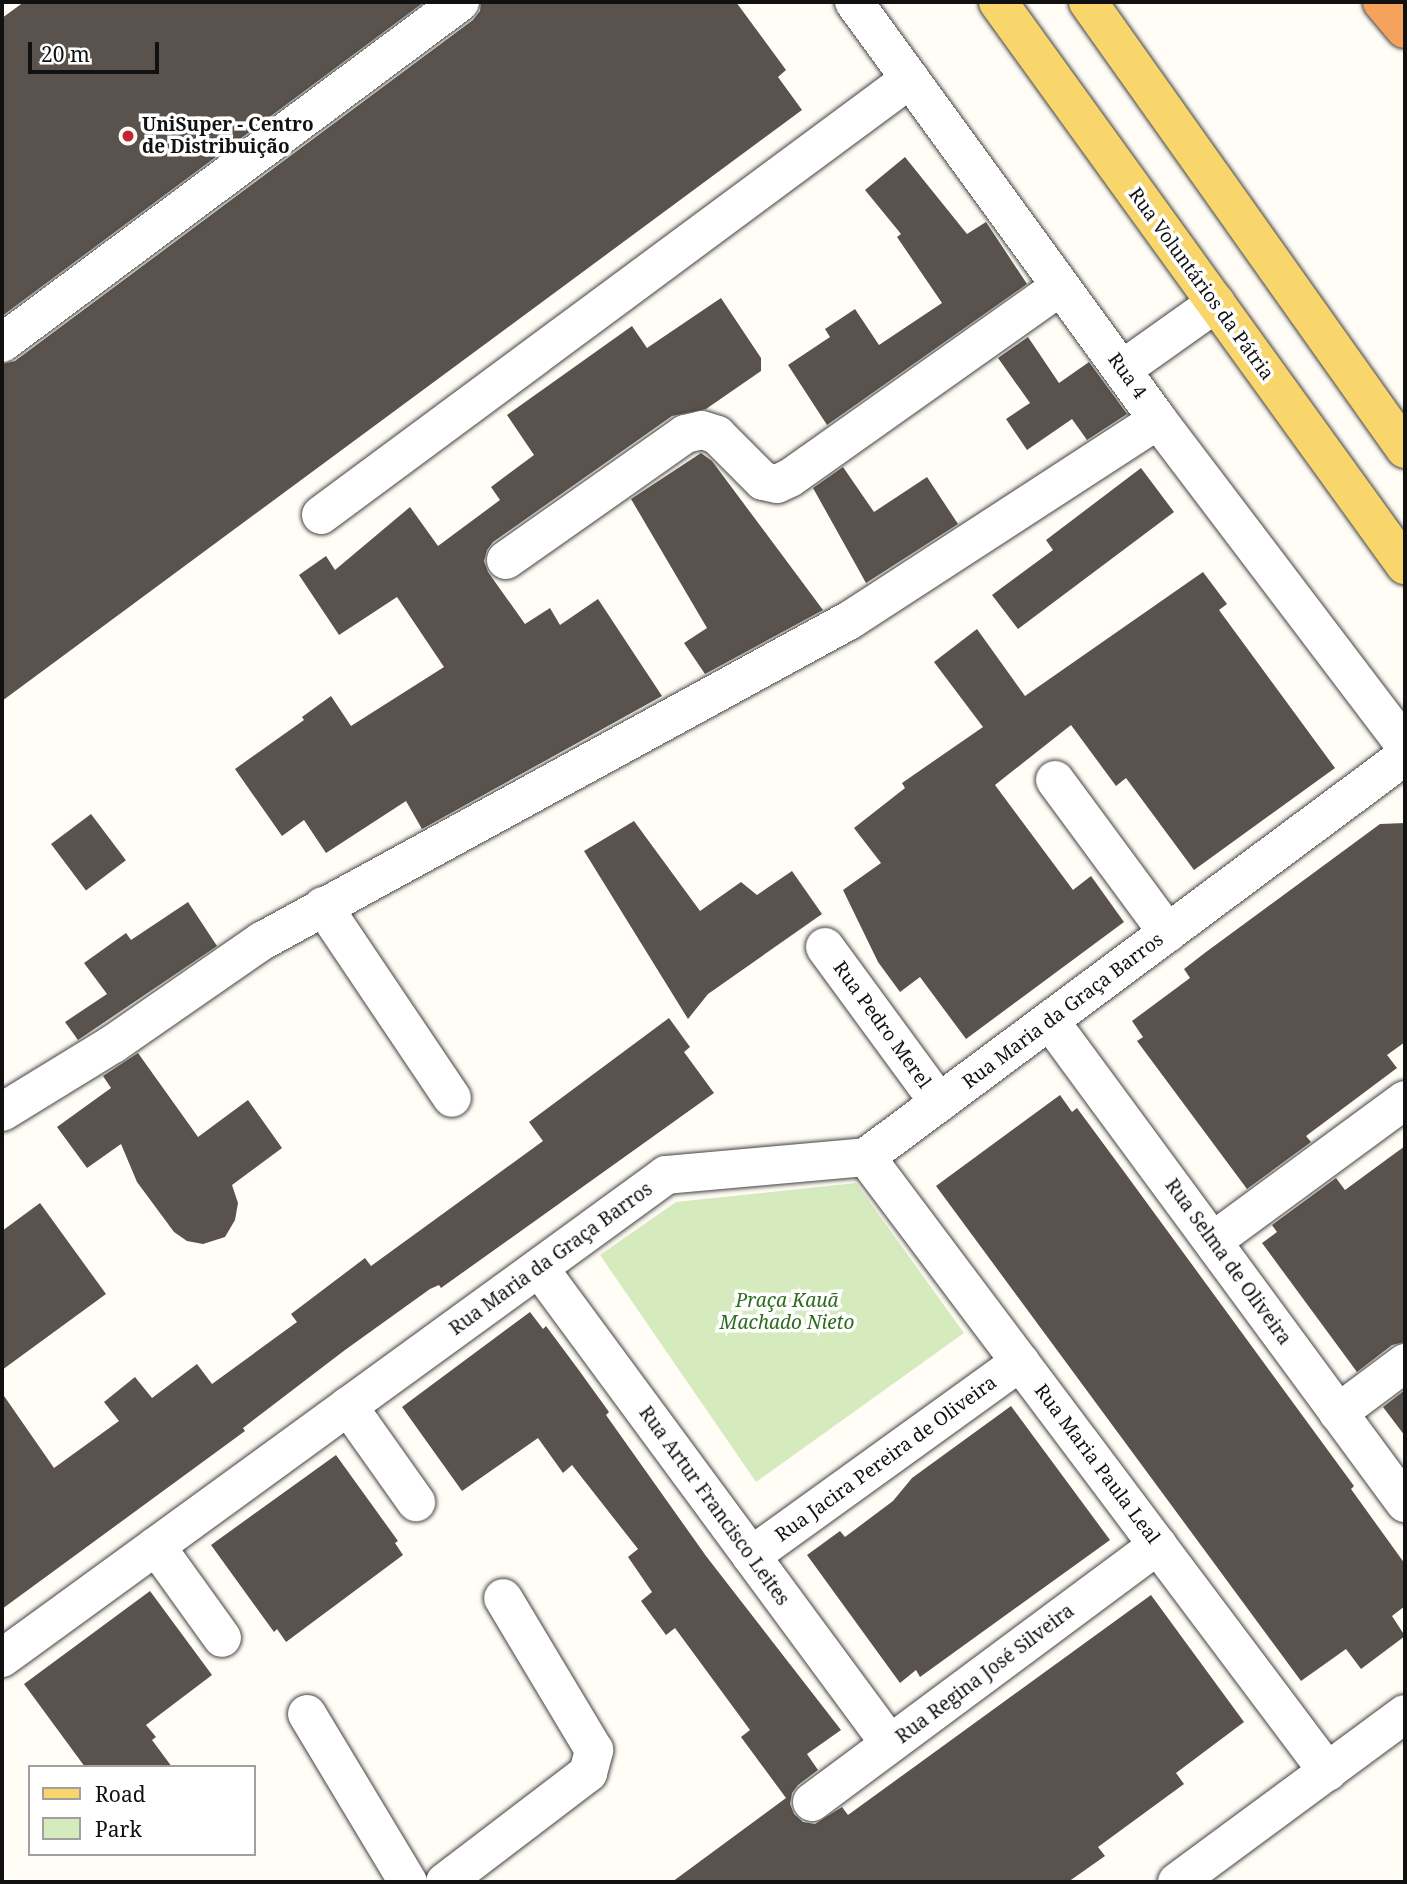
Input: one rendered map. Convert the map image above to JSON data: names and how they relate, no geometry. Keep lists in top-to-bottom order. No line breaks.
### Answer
{"streets":{"main road":["Rua Voluntários da Pátria"],"street":["Rua 4","Rua Maria da Graça Barros","Rua Pedro Merel","Rua Selma de Oliveira","Rua Jacira Pereira de Oliveira","Rua Maria Paula Leal","Rua Artur Francisco Leites","Rua Regina José Silveira"]},"crossings":[["Rua Maria da Graça Barros","Rua Pedro Merel"],["Rua Maria da Graça Barros","Rua Selma de Oliveira"],["Rua Maria da Graça Barros","Rua Maria Paula Leal"],["Rua Maria da Graça Barros","Rua Artur Francisco Leites"],["Rua Jacira Pereira de Oliveira","Rua Maria Paula Leal"],["Rua Jacira Pereira de Oliveira","Rua Artur Francisco Leites"],["Rua Maria Paula Leal","Rua Regina José Silveira"],["Rua Artur Francisco Leites","Rua Regina José Silveira"]],"parks":["Praça Kauã Machado Nieto"],"places":["UniSuper - Centro de Distribuição"],"legend":["Road","Park"],"scale_bar":"20 m"}
